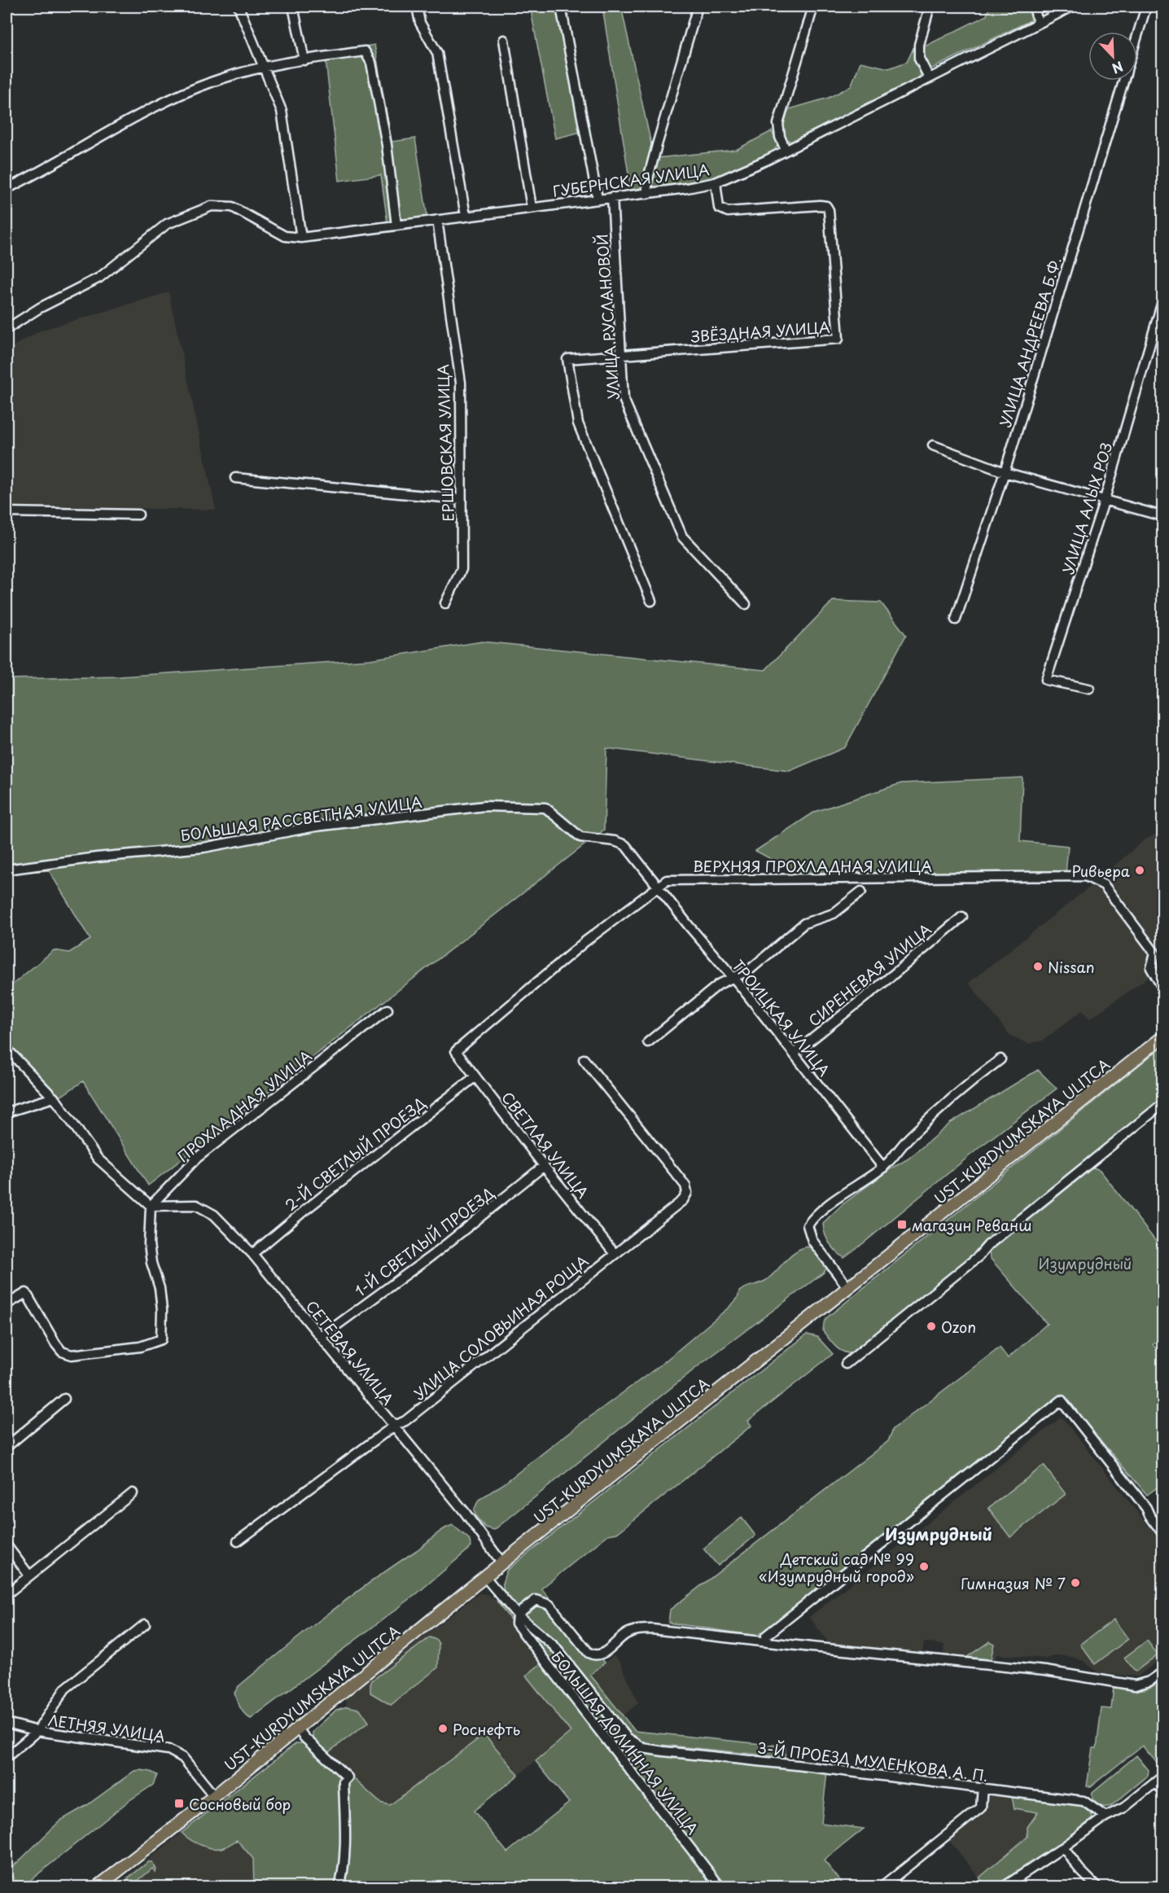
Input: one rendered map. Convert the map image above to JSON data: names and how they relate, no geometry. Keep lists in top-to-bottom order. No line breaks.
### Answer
{"streets":{"main road":["UST-KURDYUMSKAYA ULITCA"],"street":["ГУБЕРНСКАЯ УЛИЦА","УЛИЦА РУСЛАНОВОЙ","ЗВЁЗДНАЯ УЛИЦА","УЛИЦА АНДРЕЕВА Б.Ф.","ЕРШОВСКАЯ УЛИЦА","УЛИЦА АЛЫХ РОЗ","БОЛЬШАЯ РАССВЕТНАЯ УЛИЦА","ВЕРХНЯЯ ПРОХЛАДНАЯ УЛИЦА","СИРЕНЕВАЯ УЛИЦА","ТРОИЦКАЯ УЛИЦА","ПРОХЛАДНАЯ УЛИЦА","СВЕТЛАЯ УЛИЦА","2-Й СВЕТЛЫЙ ПРОЕЗД","1-Й СВЕТЛЫЙ ПРОЕЗД","УЛИЦА СОЛОВЬИНАЯ РОЩА","СЕТЕВАЯ УЛИЦА","ЛЕТНЯЯ УЛИЦА","БОЛЬШАЯ ДОЛИННАЯ УЛИЦА","3-Й ПРОЕЗД МУЛЕНКОВА А. П."]},"crossings":[["ГУБЕРНСКАЯ УЛИЦА","УЛИЦА РУСЛАНОВОЙ"],["ГУБЕРНСКАЯ УЛИЦА","ЗВЁЗДНАЯ УЛИЦА"],["ГУБЕРНСКАЯ УЛИЦА","ЕРШОВСКАЯ УЛИЦА"],["УЛИЦА РУСЛАНОВОЙ","ЗВЁЗДНАЯ УЛИЦА"],["БОЛЬШАЯ РАССВЕТНАЯ УЛИЦА","ВЕРХНЯЯ ПРОХЛАДНАЯ УЛИЦА"],["БОЛЬШАЯ РАССВЕТНАЯ УЛИЦА","ТРОИЦКАЯ УЛИЦА"],["ВЕРХНЯЯ ПРОХЛАДНАЯ УЛИЦА","ТРОИЦКАЯ УЛИЦА"],["ВЕРХНЯЯ ПРОХЛАДНАЯ УЛИЦА","СВЕТЛАЯ УЛИЦА"],["СИРЕНЕВАЯ УЛИЦА","ТРОИЦКАЯ УЛИЦА"],["ПРОХЛАДНАЯ УЛИЦА","СЕТЕВАЯ УЛИЦА"],["UST-KURDYUMSKAYA ULITCA","СЕТЕВАЯ УЛИЦА"],["UST-KURDYUMSKAYA ULITCA","ЛЕТНЯЯ УЛИЦА"],["UST-KURDYUMSKAYA ULITCA","БОЛЬШАЯ ДОЛИННАЯ УЛИЦА"],["СВЕТЛАЯ УЛИЦА","2-Й СВЕТЛЫЙ ПРОЕЗД"],["СВЕТЛАЯ УЛИЦА","1-Й СВЕТЛЫЙ ПРОЕЗД"],["СВЕТЛАЯ УЛИЦА","УЛИЦА СОЛОВЬИНАЯ РОЩА"],["2-Й СВЕТЛЫЙ ПРОЕЗД","СЕТЕВАЯ УЛИЦА"],["1-Й СВЕТЛЫЙ ПРОЕЗД","СЕТЕВАЯ УЛИЦА"],["УЛИЦА СОЛОВЬИНАЯ РОЩА","СЕТЕВАЯ УЛИЦА"],["БОЛЬШАЯ ДОЛИННАЯ УЛИЦА","3-Й ПРОЕЗД МУЛЕНКОВА А. П."]],"districts":["Изумрудный"],"parks":["Изумрудный"],"places":{"other":["Ривьера","Nissan","Ozon","Детский сад № 99 «Изумрудный город»","Гимназия № 7","Роснефть"],"transit":["магазин Реванш","Сосновый бор"]},"north":"bottom right"}
